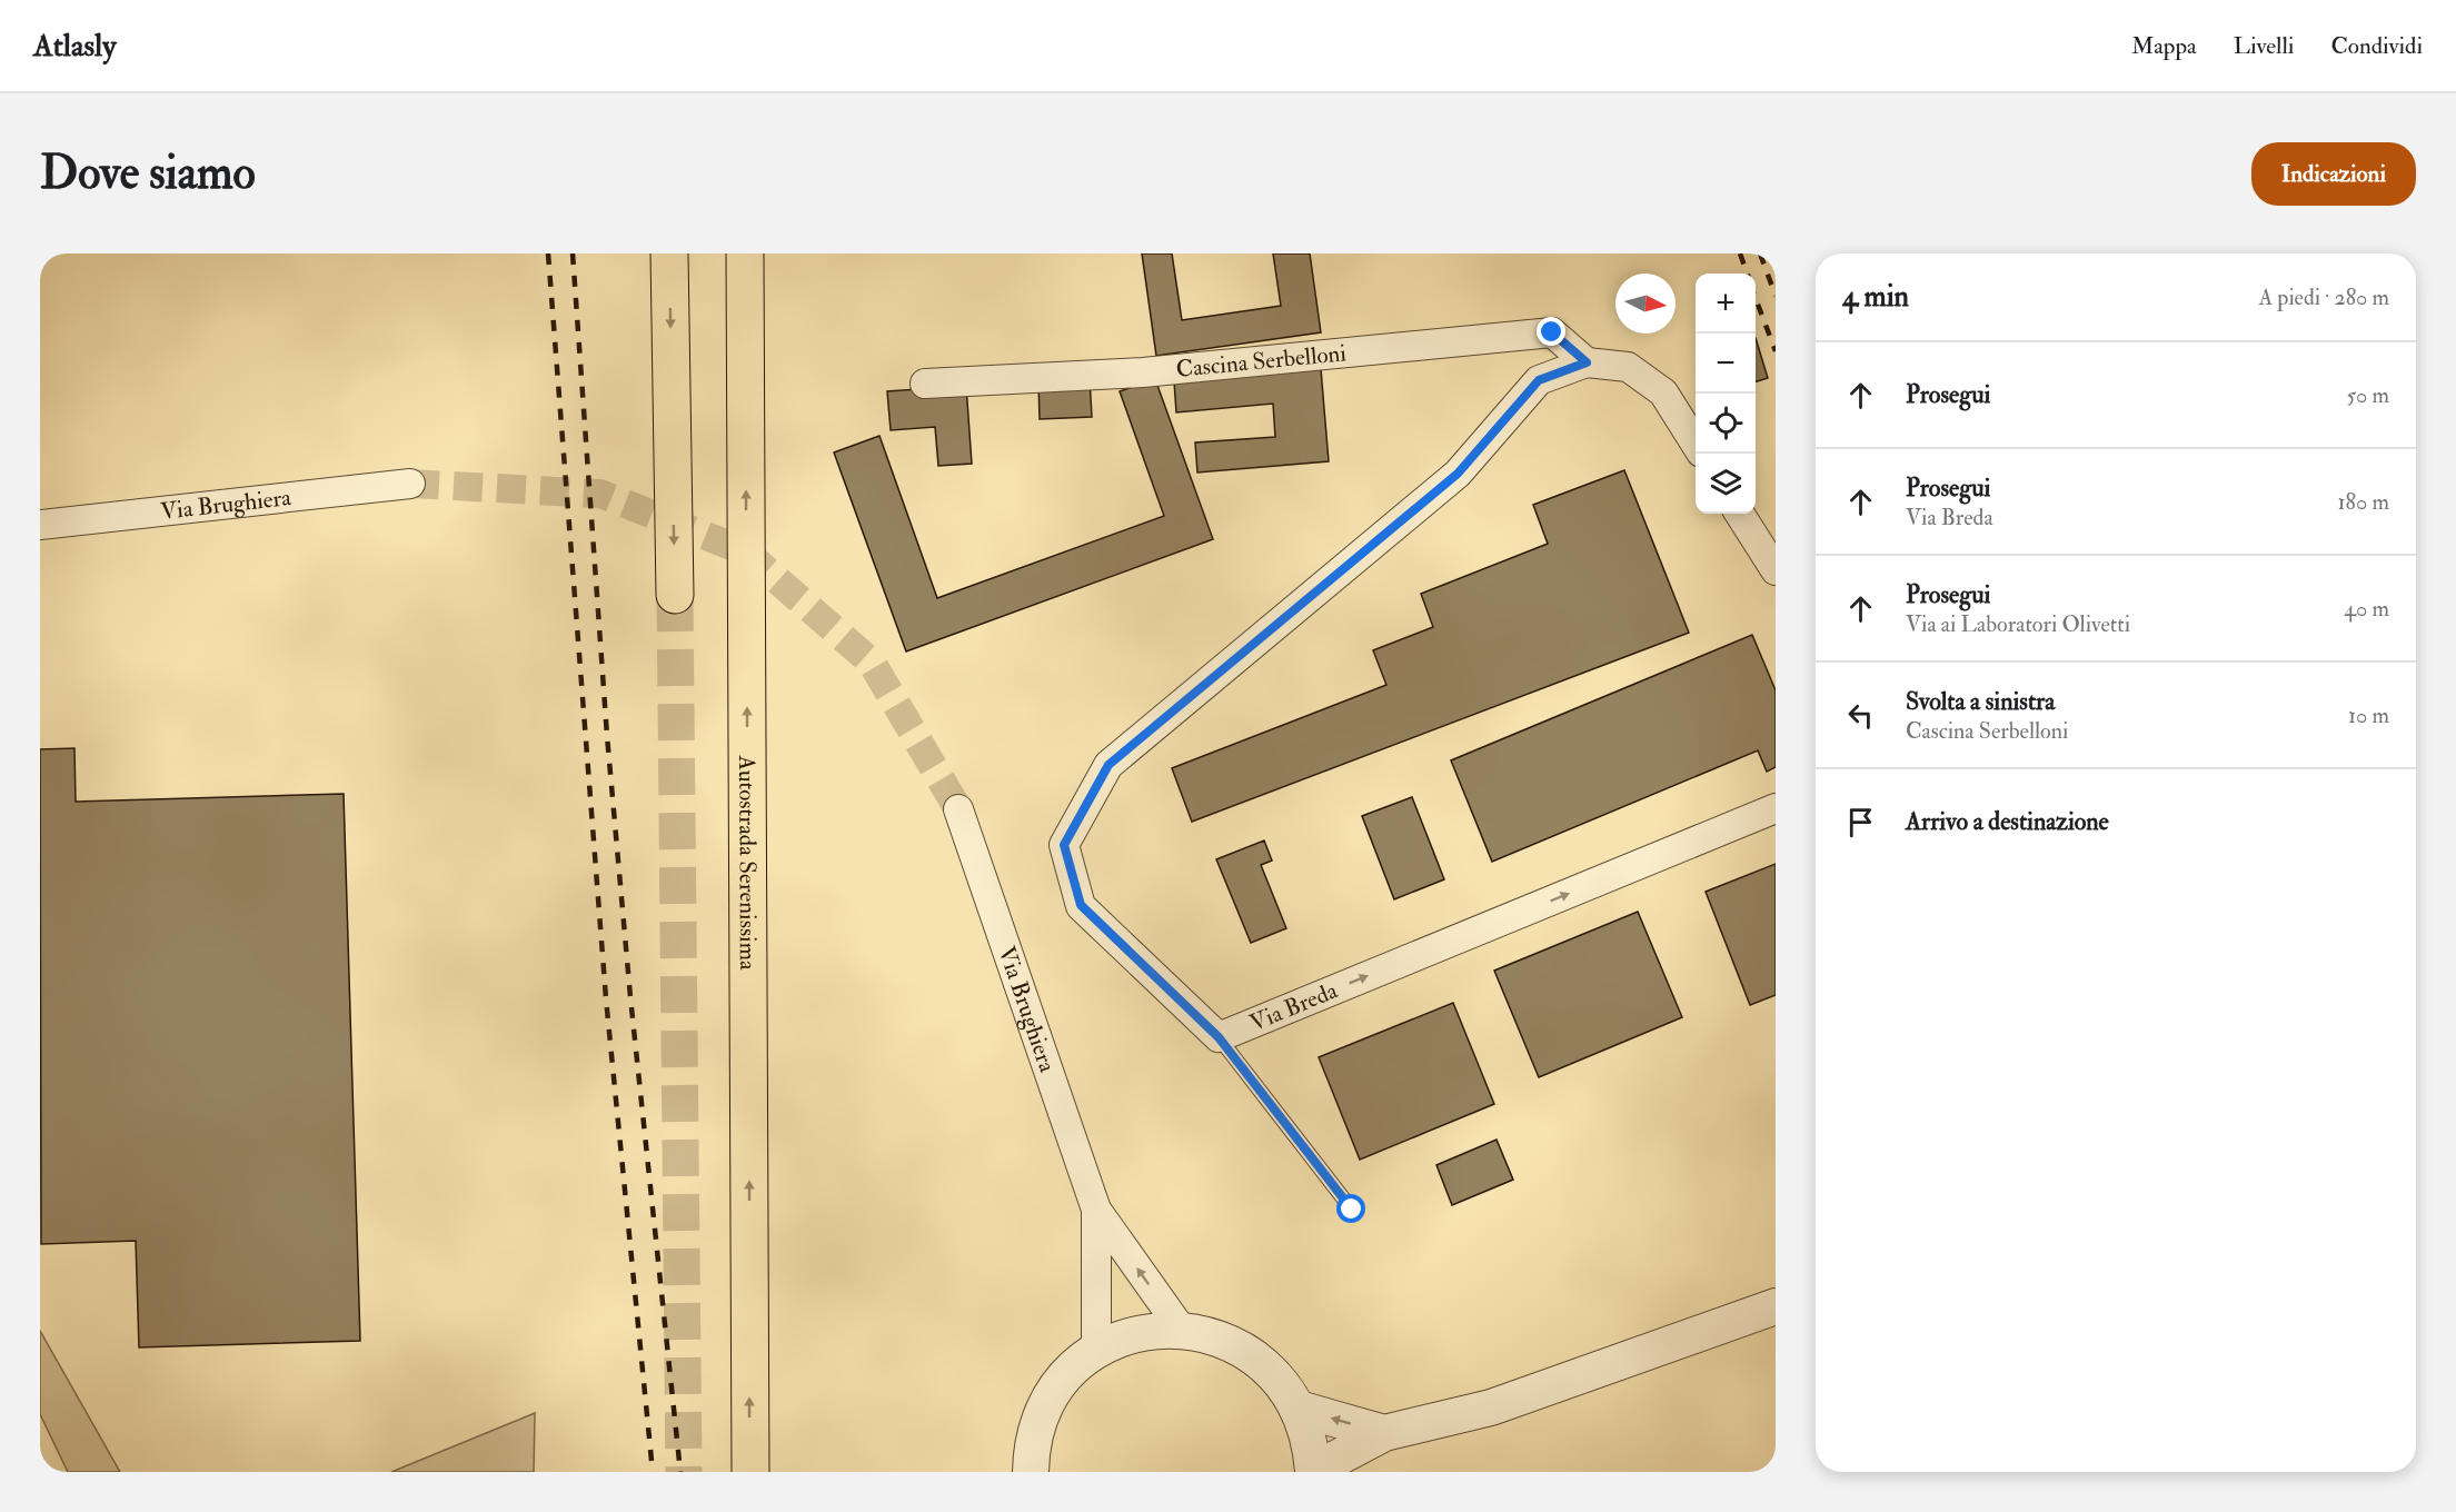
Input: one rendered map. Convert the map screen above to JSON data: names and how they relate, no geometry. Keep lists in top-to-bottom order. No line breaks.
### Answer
{"streets":{"highway":["Autostrada Serenissima"],"street":["Cascina Serbelloni","Via Brughiera","Via Breda"]},"one_way":["Autostrada Serenissima","Via Breda"],"north":"right","page":{"header":"Atlasly","nav":["Mappa","Livelli","Condividi"],"buttons":"Indicazioni","title":"Dove siamo","heading":["4 min","A piedi · 280 m"],"map_buttons":["+","−"],"list":[["Prosegui","50 m"],["Prosegui","Via Breda","180 m"],["Prosegui","Via ai Laboratori Olivetti","40 m"],["Svolta a sinistra","Cascina Serbelloni","10 m"],"Arrivo a destinazione"]}}
